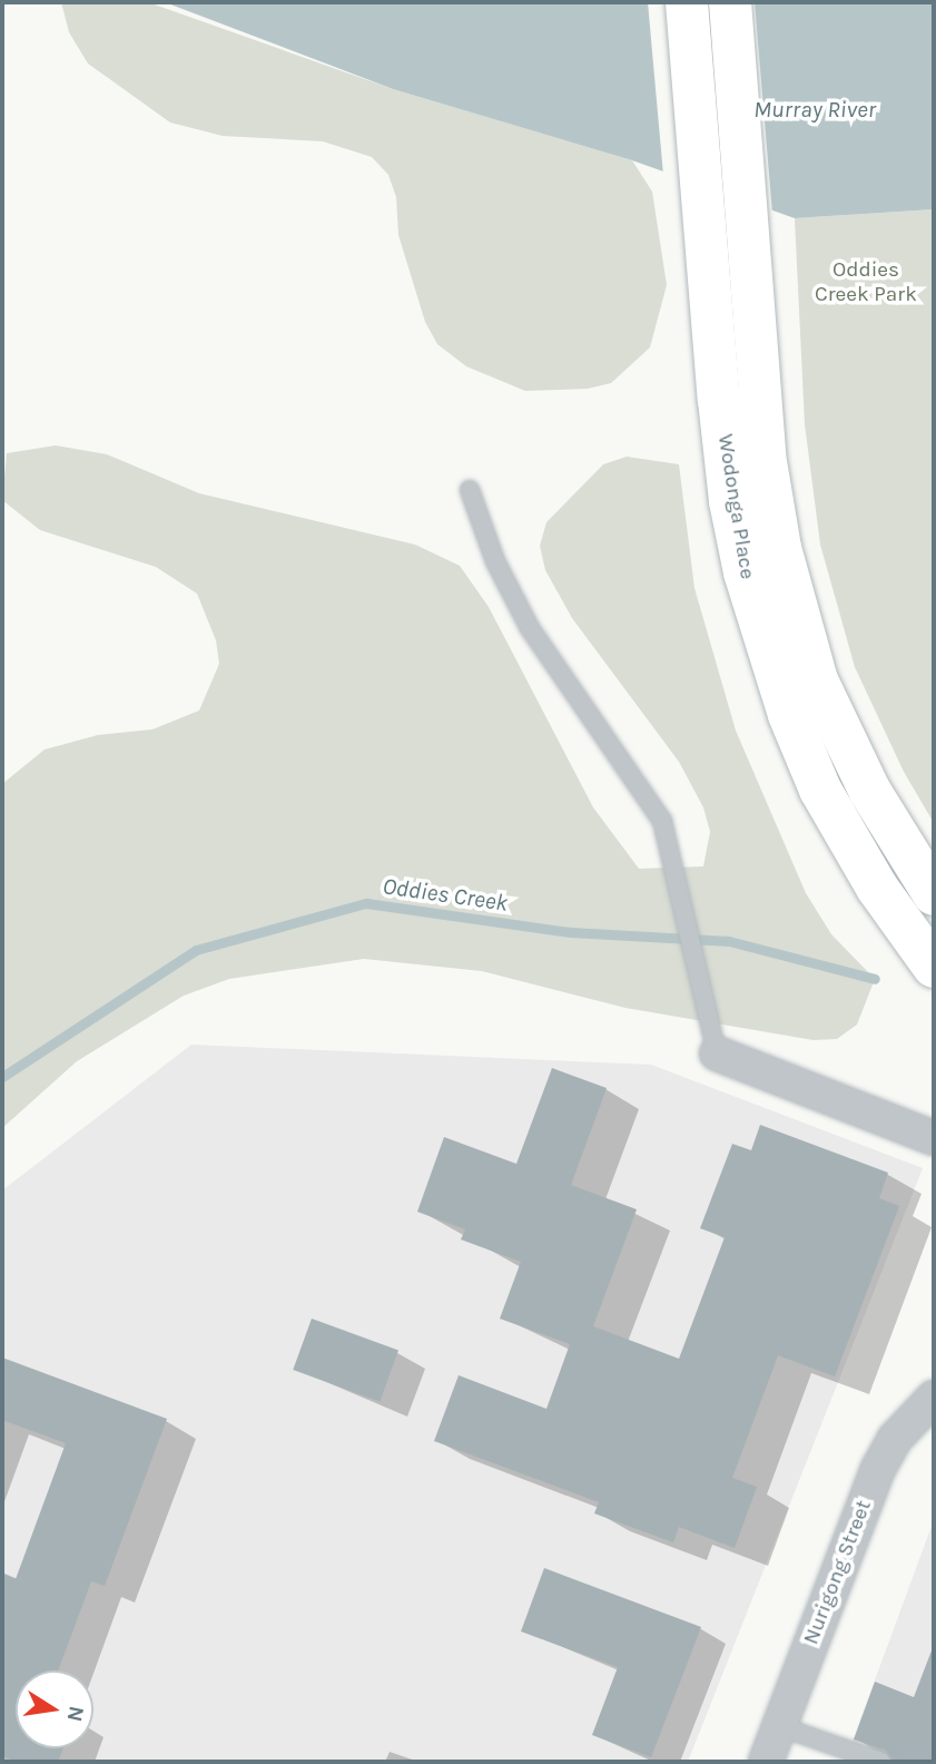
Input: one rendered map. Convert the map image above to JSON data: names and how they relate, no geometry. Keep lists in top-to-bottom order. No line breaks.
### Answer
{"streets":{"main road":["Wodonga Place"],"street":["Nurigong Street"]},"water":["Murray River","Oddies Creek"],"parks":["Oddies Creek Park"],"north":"right"}
